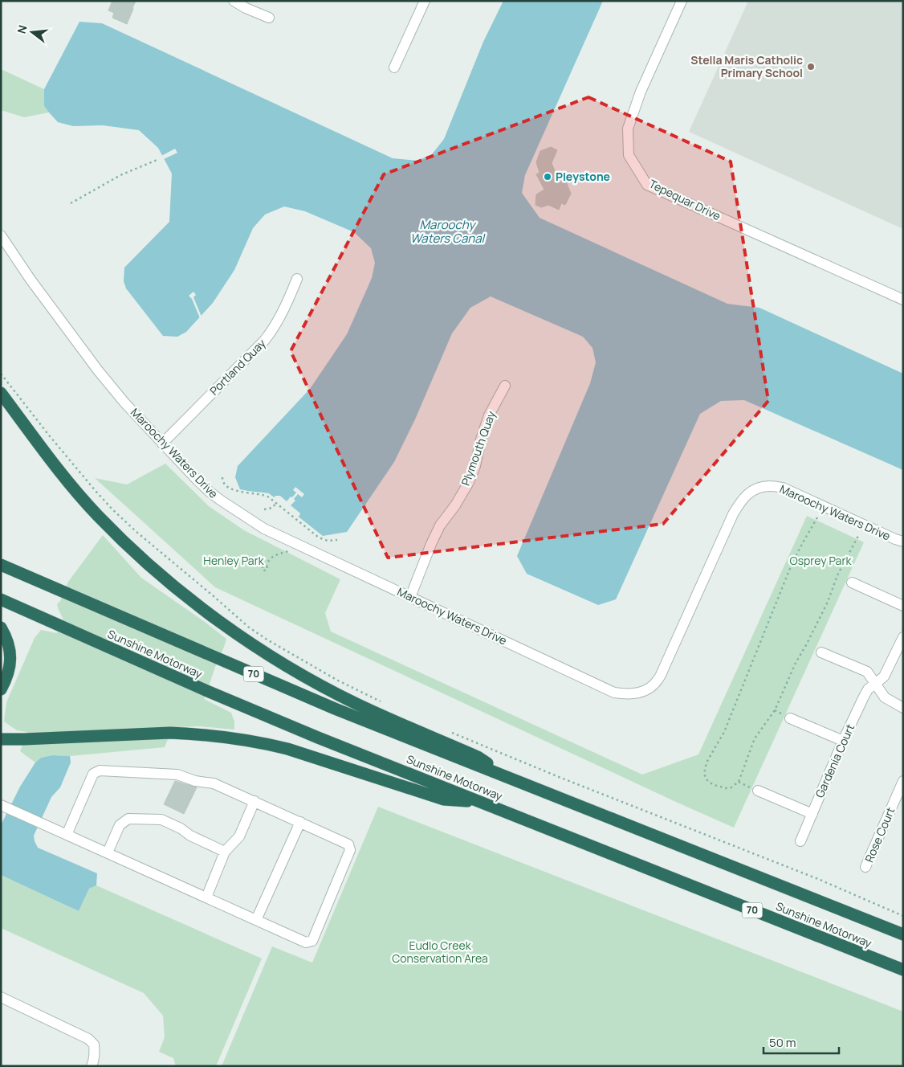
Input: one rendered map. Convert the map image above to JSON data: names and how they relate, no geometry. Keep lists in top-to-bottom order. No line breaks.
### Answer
{"streets":{"highway":["Sunshine Motorway","70"],"street":["Tepequar Drive","Portland Quay","Plymouth Quay","Maroochy Waters Drive","Gardenia Court","Rose Court"]},"crossings":[["Portland Quay","Maroochy Waters Drive"],["Plymouth Quay","Maroochy Waters Drive"]],"water":["Maroochy Waters Canal"],"parks":["Henley Park","Osprey Park","Eudlo Creek Conservation Area"],"places":["Stella Maris Catholic Primary School","Pleystone"],"scale_bar":"50 m","north":"left"}
